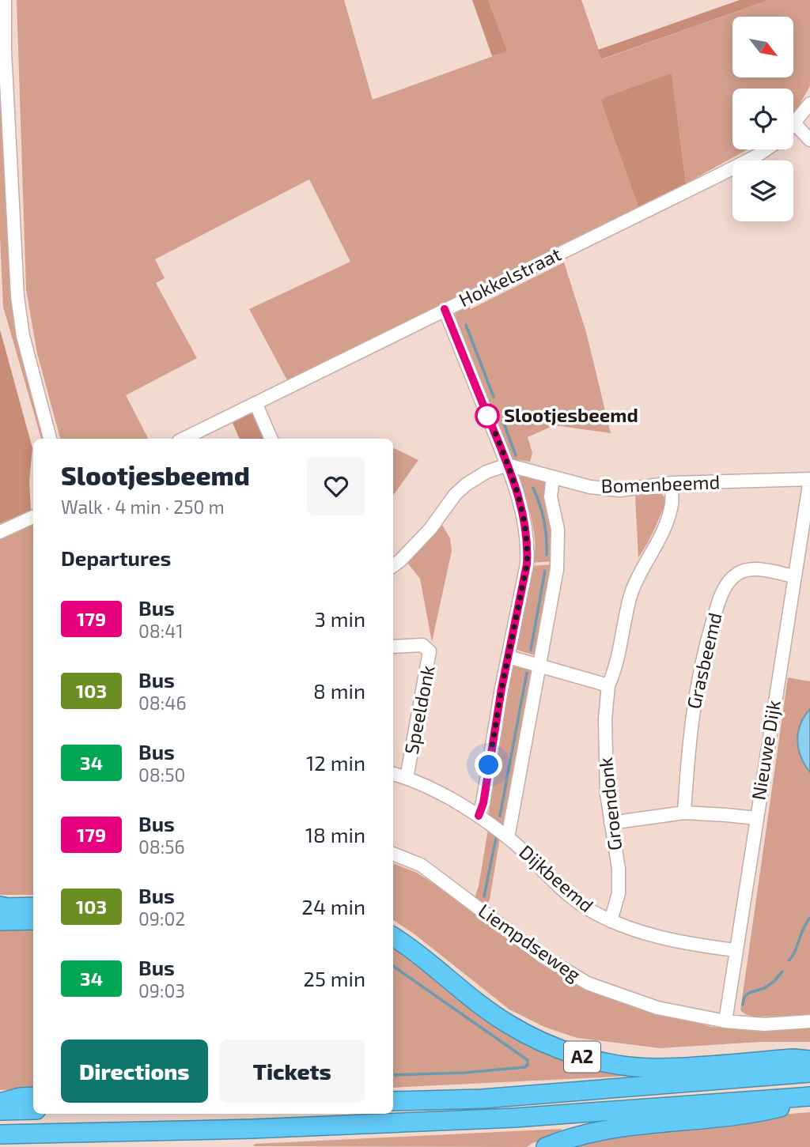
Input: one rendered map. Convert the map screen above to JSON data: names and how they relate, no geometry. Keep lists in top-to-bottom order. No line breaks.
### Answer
{"streets":{"highway":["A2"],"street":["Hokkelstraat","Bomenbeemd","Grasbeemd","Speeldonk","Nieuwe Dijk","Groendonk","Dijkbeemd","Liempdseweg"]},"crossings":[["Bomenbeemd","Nieuwe Dijk"],["Bomenbeemd","Groendonk"],["Grasbeemd","Nieuwe Dijk"],["Speeldonk","Dijkbeemd"],["Nieuwe Dijk","Dijkbeemd"],["Nieuwe Dijk","Liempdseweg"],["Groendonk","Dijkbeemd"]],"places":["Slootjesbeemd"],"lines":["bus line 179"],"north":"bottom right","page":{"heading":[["Slootjesbeemd","Walk · 4 min · 250 m"],"Departures"],"list":[{"mark":"179","name":"Bus","note":"08:41","value":"3 min"},{"mark":"103","name":"Bus","note":"08:46","value":"8 min"},{"mark":"34","name":"Bus","note":"08:50","value":"12 min"},{"mark":"179","name":"Bus","note":"08:56","value":"18 min"},{"mark":"103","name":"Bus","note":"09:02","value":"24 min"},{"mark":"34","name":"Bus","note":"09:03","value":"25 min"}],"buttons":["Directions","Tickets"]}}
